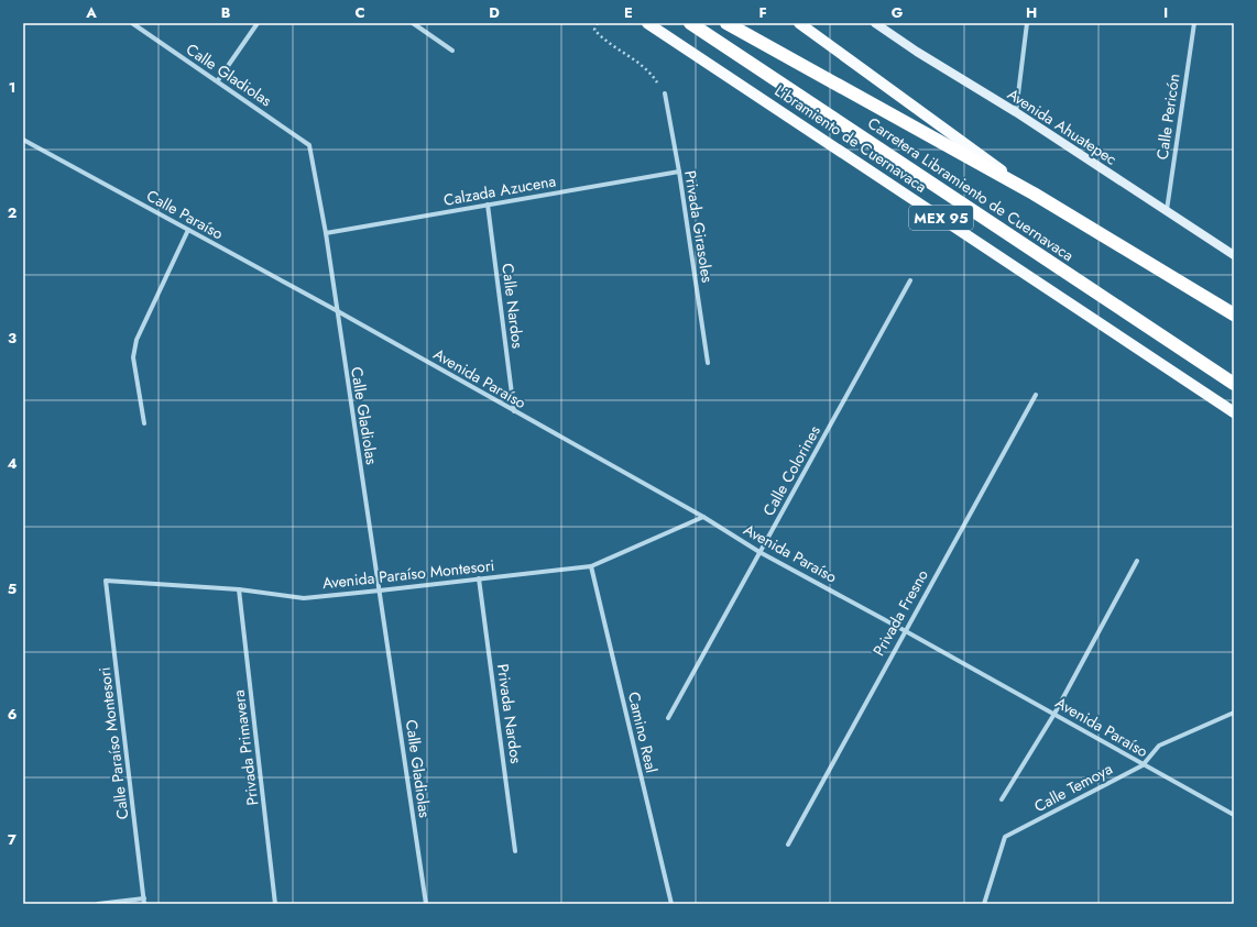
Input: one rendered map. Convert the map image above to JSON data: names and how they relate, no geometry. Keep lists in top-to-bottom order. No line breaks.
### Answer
{"streets":{"highway":["Carretera Libramiento de Cuernavaca","MEX 95"],"main road":["Libramiento de Cuernavaca"],"street":["Calle Gladiolas","Calle Pericón","Avenida Ahuatepec","Calzada Azucena","Calle Paraíso","Privada Girasoles","Calle Nardos","Avenida Paraíso","Calle Colorines","Avenida Paraíso Montesori","Privada Fresno","Privada Nardos","Camino Real","Calle Paraíso Montesori","Privada Primavera","Calle Temoya"]},"crossings":[["Calle Gladiolas","Calzada Azucena"],["Calle Gladiolas","Calle Paraíso"],["Calle Gladiolas","Avenida Paraíso"],["Calle Gladiolas","Avenida Paraíso Montesori"],["Calle Pericón","Avenida Ahuatepec"],["Calzada Azucena","Privada Girasoles"],["Calzada Azucena","Calle Nardos"],["Calle Paraíso","Avenida Paraíso"],["Calle Nardos","Avenida Paraíso"],["Avenida Paraíso","Calle Colorines"],["Avenida Paraíso","Avenida Paraíso Montesori"],["Avenida Paraíso","Privada Fresno"],["Avenida Paraíso","Calle Temoya"],["Avenida Paraíso Montesori","Privada Nardos"],["Avenida Paraíso Montesori","Camino Real"],["Avenida Paraíso Montesori","Calle Paraíso Montesori"],["Avenida Paraíso Montesori","Privada Primavera"]],"grid":{"columns":["A","B","C","D","E","F","G","H","I"],"rows":["1","2","3","4","5","6","7"]}}
